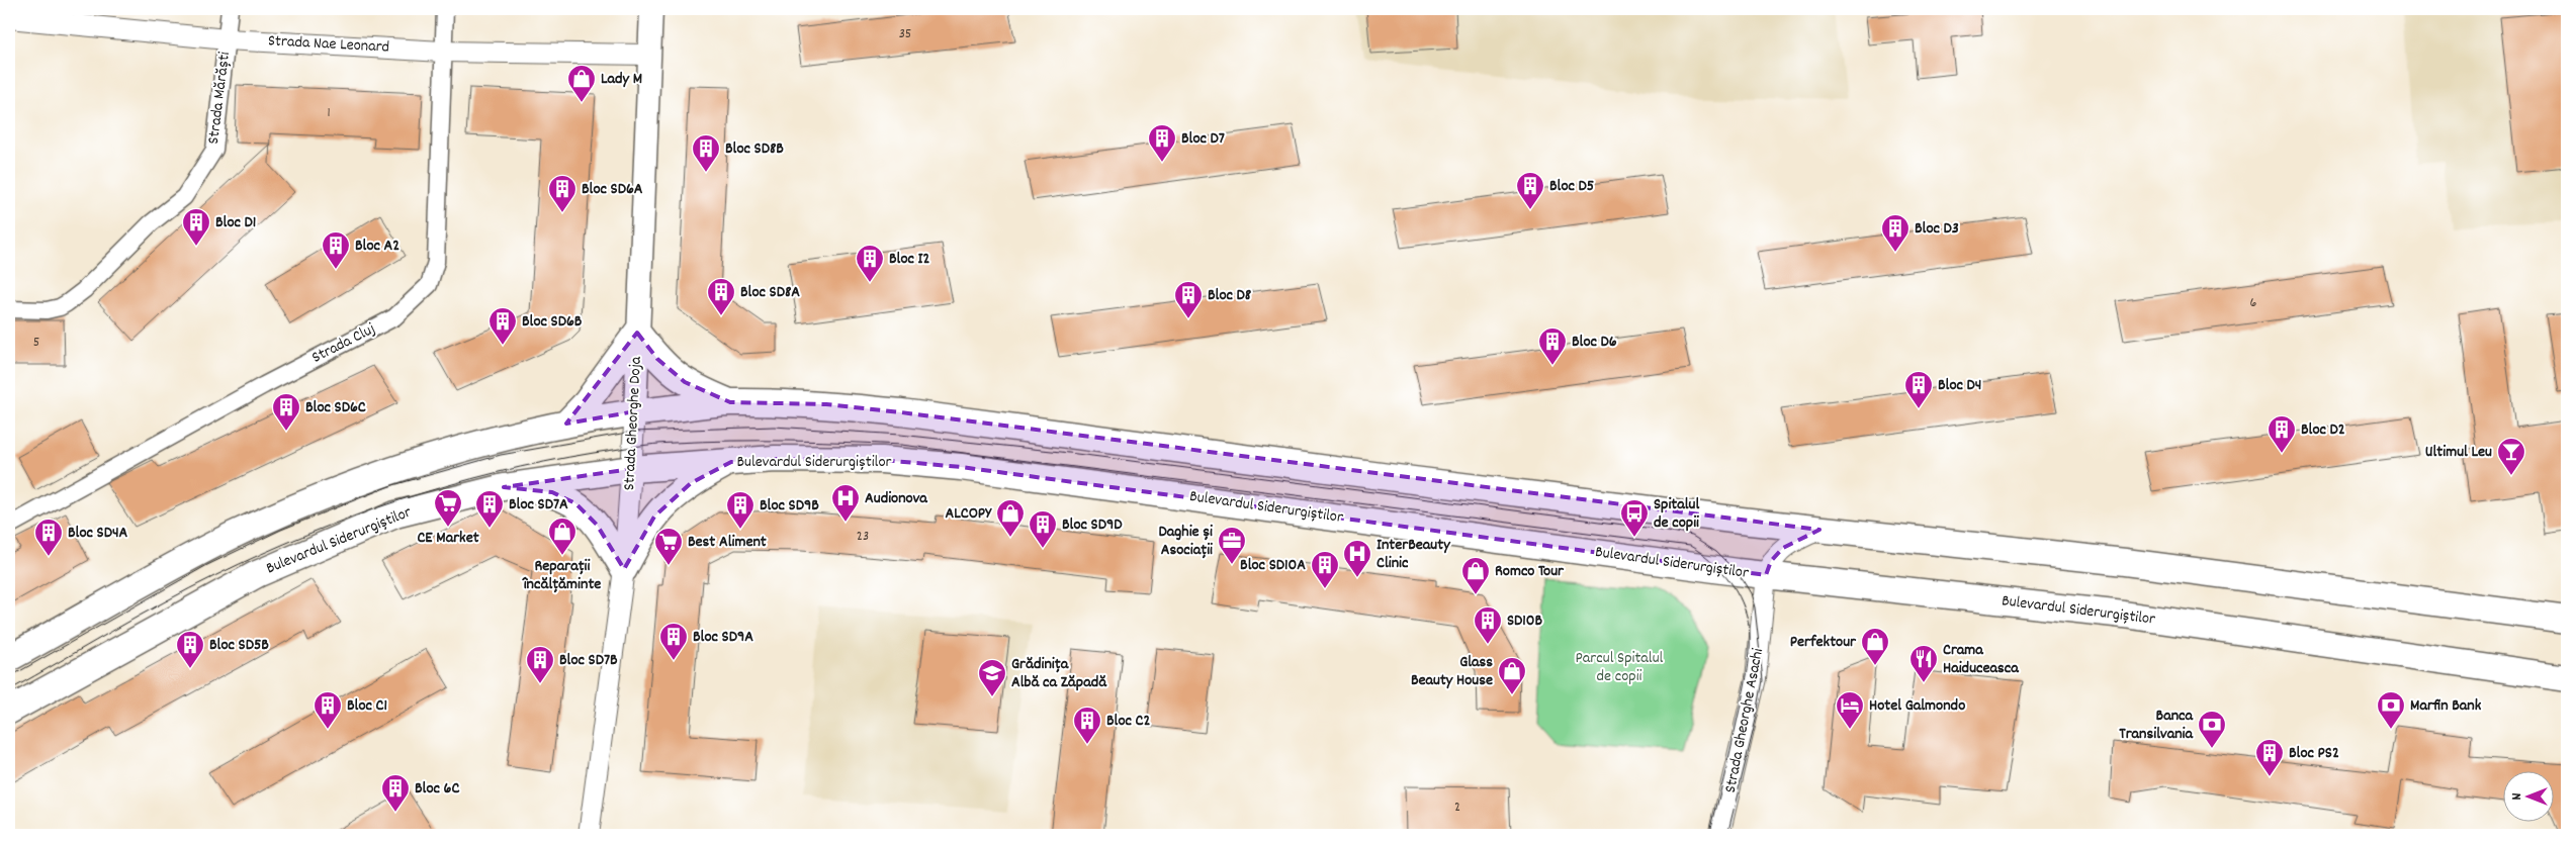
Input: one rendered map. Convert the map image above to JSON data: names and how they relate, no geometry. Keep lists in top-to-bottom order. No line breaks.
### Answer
{"streets":{"main road":["Strada Gheorghe Doja","Bulevardul Siderurgiștilor"],"street":["Strada Nae Leonard","Strada Mărăști","Strada Cluj","Strada Gheorghe Asachi"]},"crossings":[["Strada Nae Leonard","Strada Mărăști"],["Strada Nae Leonard","Strada Cluj"],["Strada Nae Leonard","Strada Gheorghe Doja"],["Strada Gheorghe Doja","Bulevardul Siderurgiștilor"],["Bulevardul Siderurgiștilor","Strada Gheorghe Asachi"]],"parks":["Parcul Spitalul de copii"],"places":{"shop":["Lady M","ALCOPY","Reparații încălțăminte","Romco Tour","Perfektour","Glass Beauty House"],"building":["Bloc D7","Bloc SD8B","Bloc D5","Bloc SD6A","Bloc D1","Bloc D3","Bloc A2","Bloc I2","Bloc SD8A","Bloc D8","Bloc SD6B","Bloc D6","Bloc D4","Bloc SD6C","Bloc D2","Bloc SD7A","Bloc SD9B","Bloc SD9D","Bloc SD4A","Bloc SD10A","SD10B","Bloc SD9A","Bloc SD5B","Bloc SD7B","Bloc C1","Bloc C2","Bloc PS2","Bloc 6C"],"bar":["Ultimul Leu"],"hospital":["Audionova","InterBeauty Clinic"],"supermarket":["CE Market","Best Aliment"],"bus stop":["Spitalul de copii"],"office":["Daghie și Asociații"],"restaurant":["Crama Haiduceasca"],"school or university":["Grădinița Albă ca Zăpadă"],"hotel":["Hotel Galmondo"],"bank":["Marfin Bank","Banca Transilvania"]},"house_numbers":["35","1","6","5","23","2"],"north":"left"}
